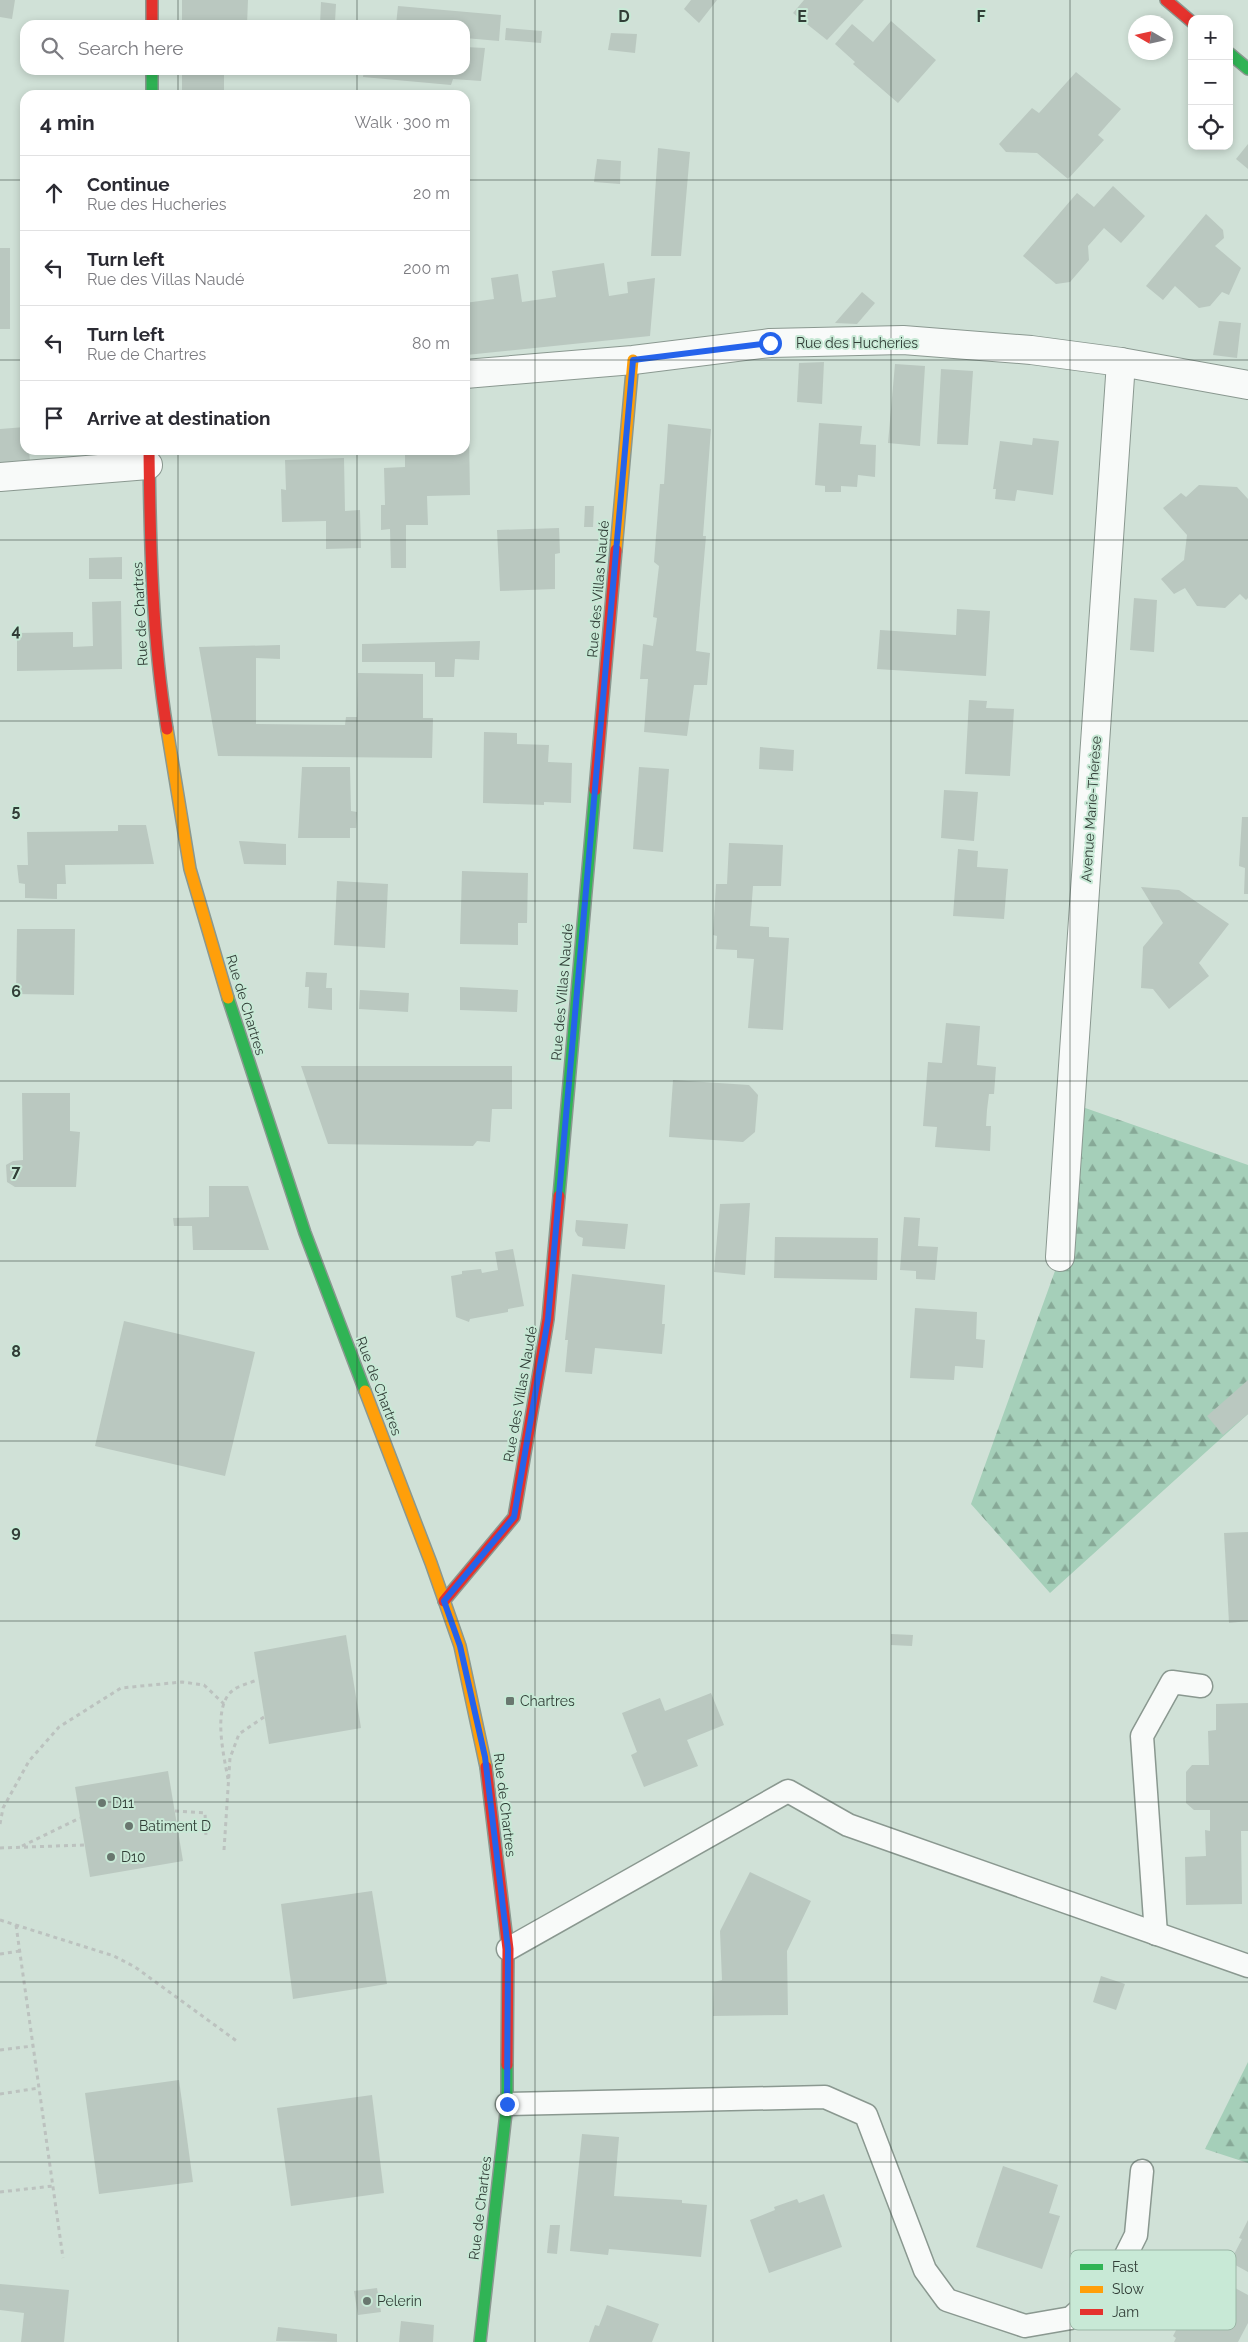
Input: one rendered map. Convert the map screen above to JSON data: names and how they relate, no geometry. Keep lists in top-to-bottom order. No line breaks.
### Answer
{"streets":{"main road":["Rue des Villas Naudé","Rue de Chartres"],"street":["Rue des Hucheries","Avenue Marie-Thérèse"]},"crossings":[["Rue des Hucheries","Rue des Villas Naudé"],["Rue des Hucheries","Avenue Marie-Thérèse"],["Rue des Villas Naudé","Rue de Chartres"]],"places":{"transit":["Chartres"],"other":["D11","Batiment D","D10","Pelerin"]},"legend":["Fast","Slow","Jam"],"north":"left","page":{"map_buttons":["+","−"],"search":"Search here","heading":["4 min","Walk · 300 m"],"list":[["Continue","Rue des Hucheries","20 m"],["Turn left","Rue des Villas Naudé","200 m"],["Turn left","Rue de Chartres","80 m"],"Arrive at destination"]},"grid":{"columns":["D","E","F"],"rows":["4","5","6","7","8","9"]}}
